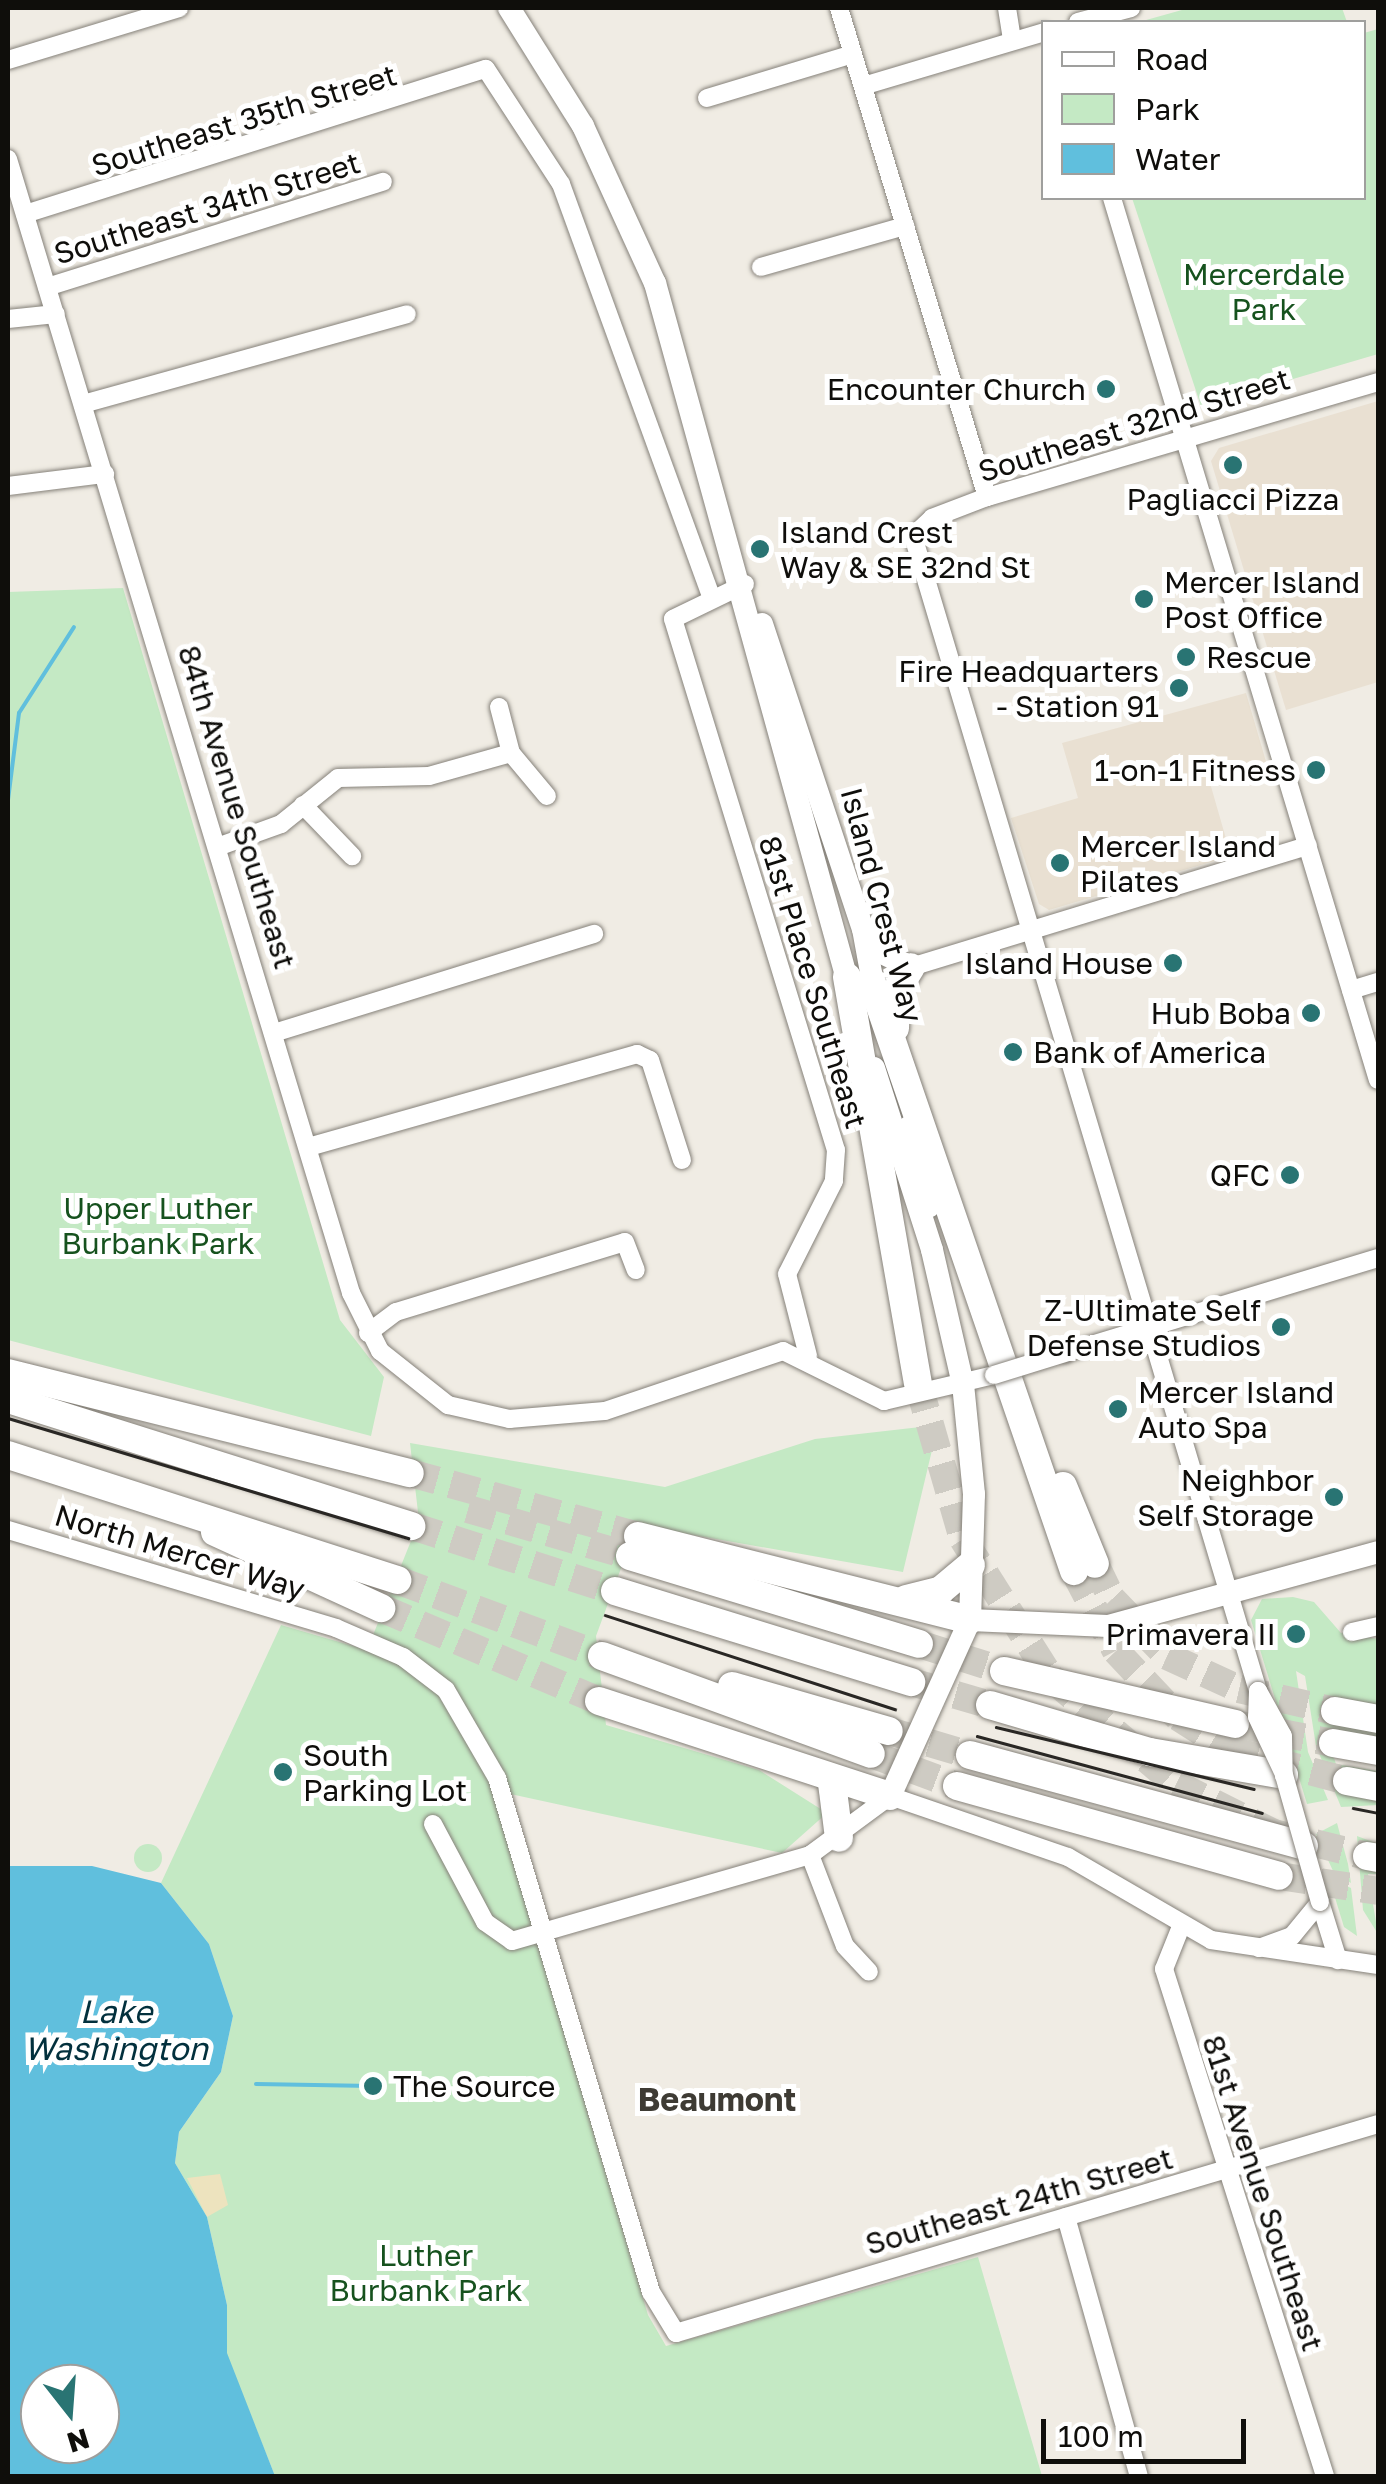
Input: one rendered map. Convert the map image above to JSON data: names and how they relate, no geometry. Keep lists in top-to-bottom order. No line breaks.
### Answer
{"streets":{"main road":["Island Crest Way"],"street":["Southeast 35th Street","Southeast 34th Street","Southeast 32nd Street","84th Avenue Southeast","81st Place Southeast","North Mercer Way","81st Avenue Southeast","Southeast 24th Street"]},"crossings":[["Southeast 35th Street","84th Avenue Southeast"],["Southeast 35th Street","81st Place Southeast"],["Southeast 34th Street","84th Avenue Southeast"],["84th Avenue Southeast","81st Place Southeast"],["North Mercer Way","Southeast 24th Street"],["81st Avenue Southeast","Southeast 24th Street"]],"districts":["Beaumont"],"water":["Lake Washington"],"parks":["Mercerdale Park","Upper Luther Burbank Park","Luther Burbank Park"],"places":["Encounter Church","Pagliacci Pizza","Island Crest Way & SE 32nd St","Mercer Island Post Office","Rescue","Fire Headquarters - Station 91","1-on-1 Fitness","Mercer Island Pilates","Island House","Hub Boba","Bank of America","QFC","Z-Ultimate Self Defense Studios","Mercer Island Auto Spa","Neighbor Self Storage","Primavera II","South Parking Lot","The Source"],"legend":["Road","Park","Water"],"scale_bar":"100 m","north":"bottom"}
